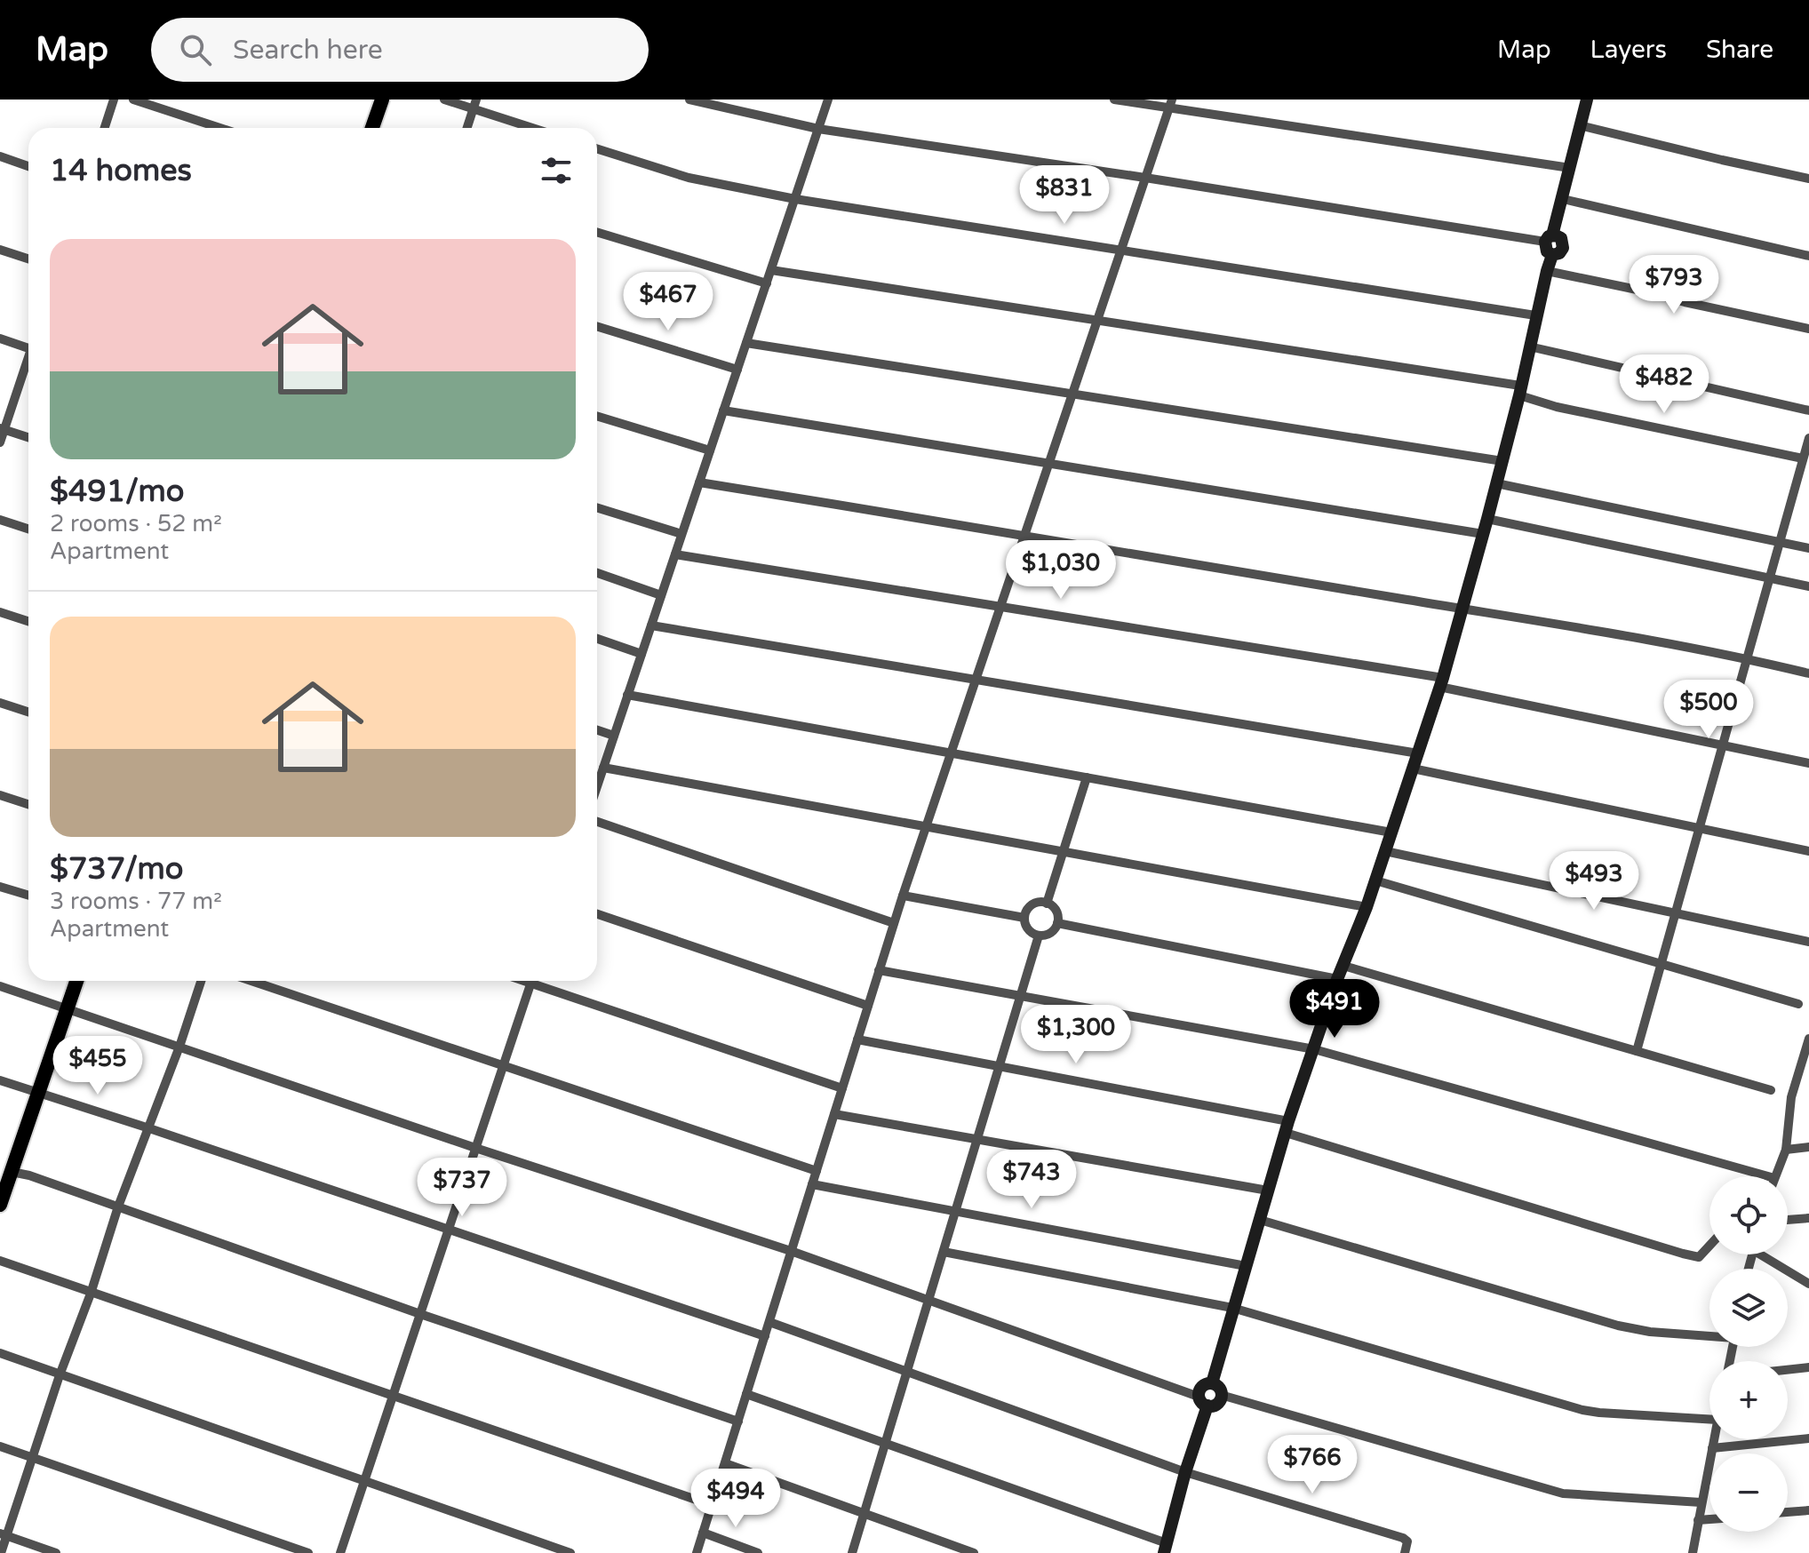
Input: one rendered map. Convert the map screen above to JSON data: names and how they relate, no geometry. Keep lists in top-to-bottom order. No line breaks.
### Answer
{"page":{"header":"Map","search":"Search here","nav":["Map","Layers","Share"],"heading":"14 homes","price":["$831","$793","$467","$482","$1,030","$500","$493","$491","$1,300","$455","$743","$737","$766","$494"],"list":[{"name":"$491/mo","note":"2 rooms · 52 m² · Apartment"},{"name":"$737/mo","note":"3 rooms · 77 m² · Apartment"}],"map_buttons":["+","−"]}}
